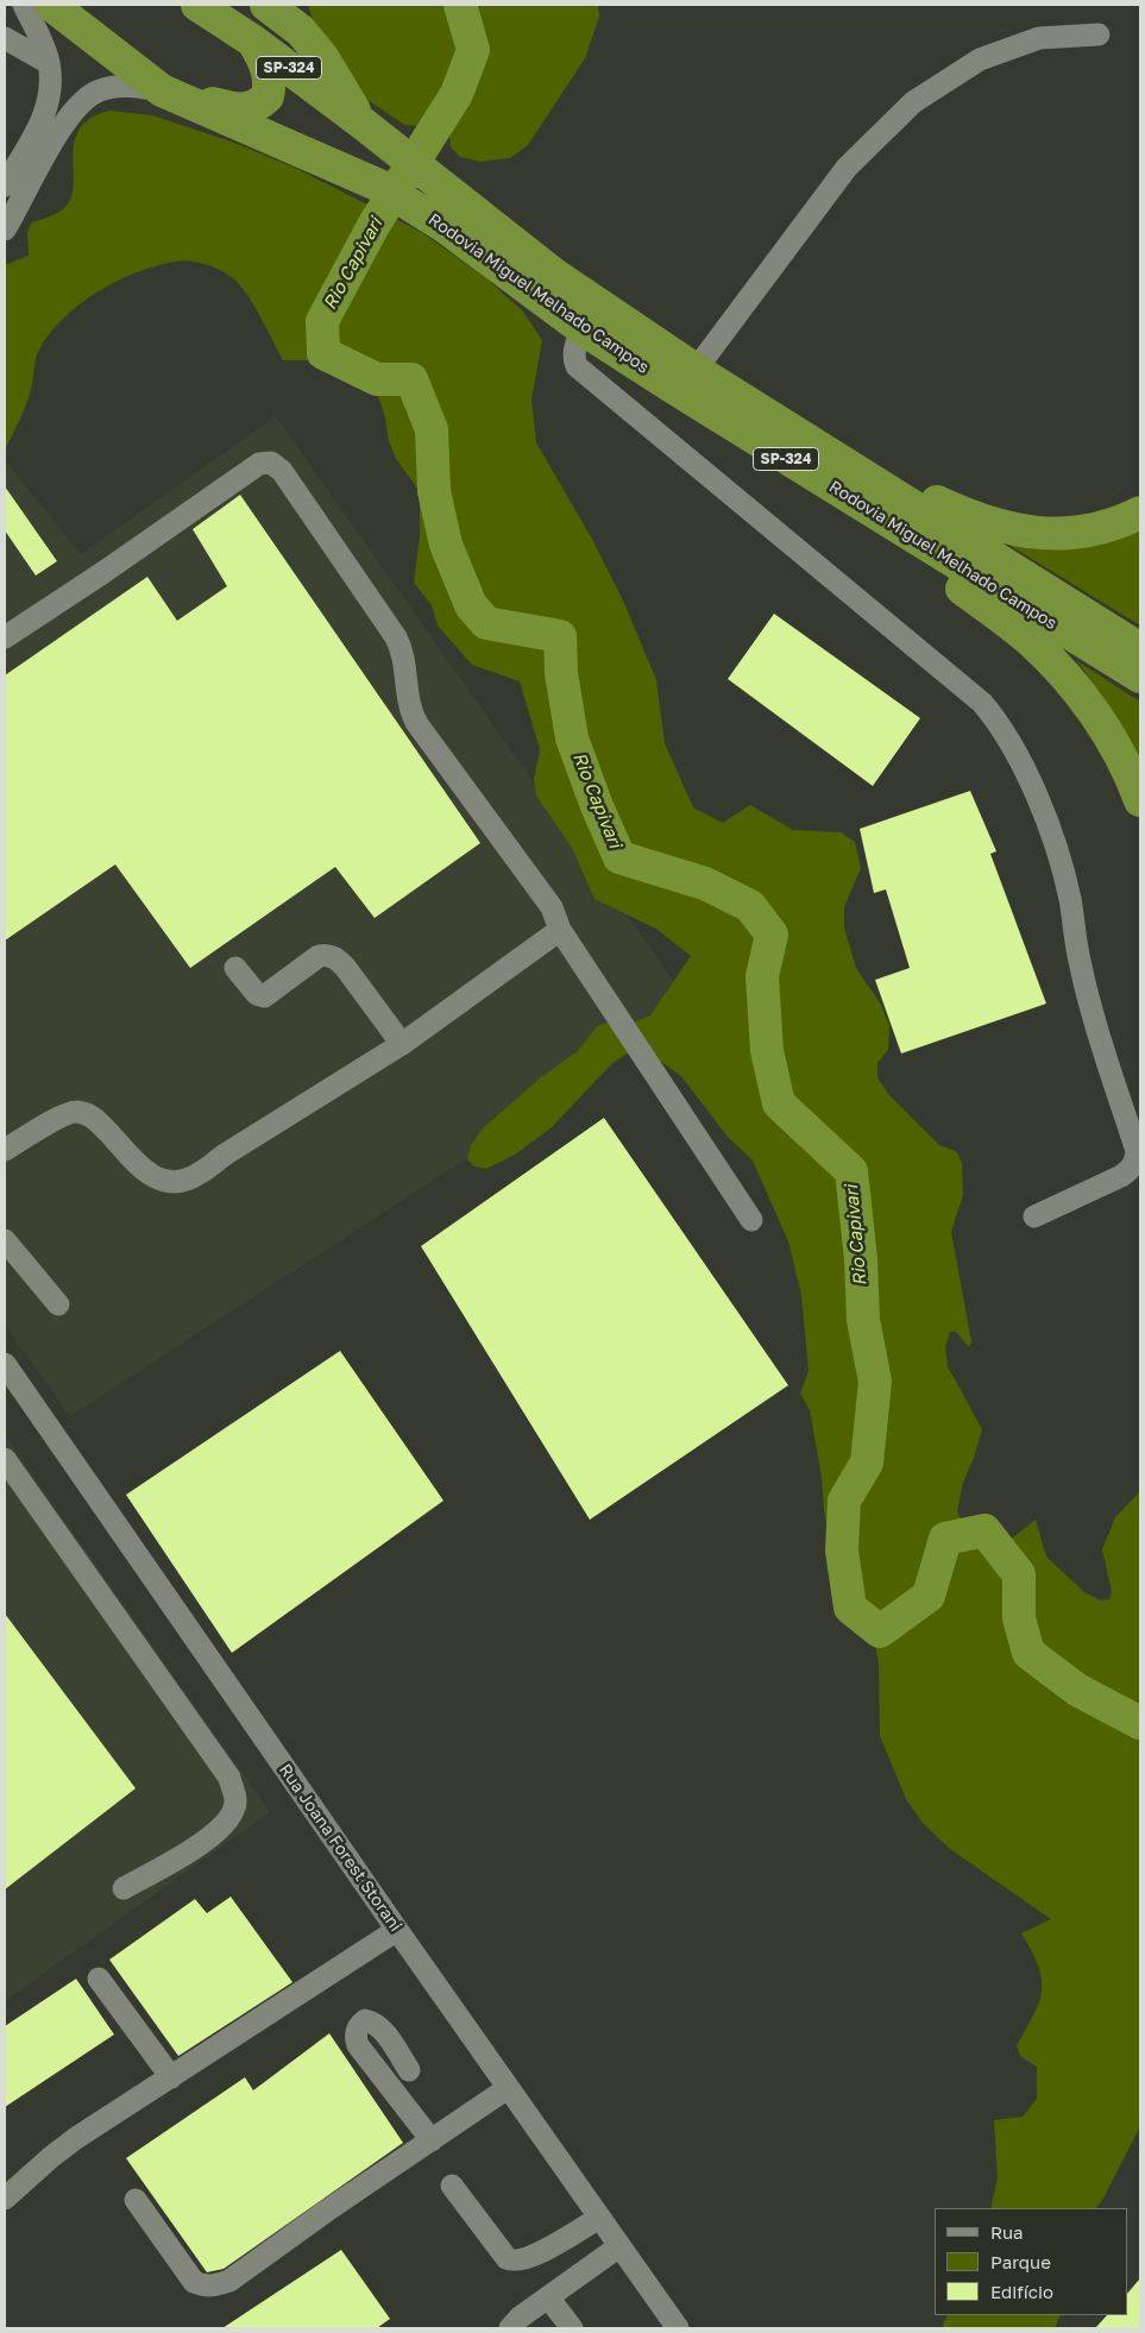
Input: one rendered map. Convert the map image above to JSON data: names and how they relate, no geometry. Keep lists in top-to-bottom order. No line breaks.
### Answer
{"streets":{"highway":["SP-324","Rodovia Miguel Melhado Campos"],"street":["Rua Joana Forest Storani"]},"water":["Rio Capivari"],"legend":["Rua","Parque","Edifício"]}
